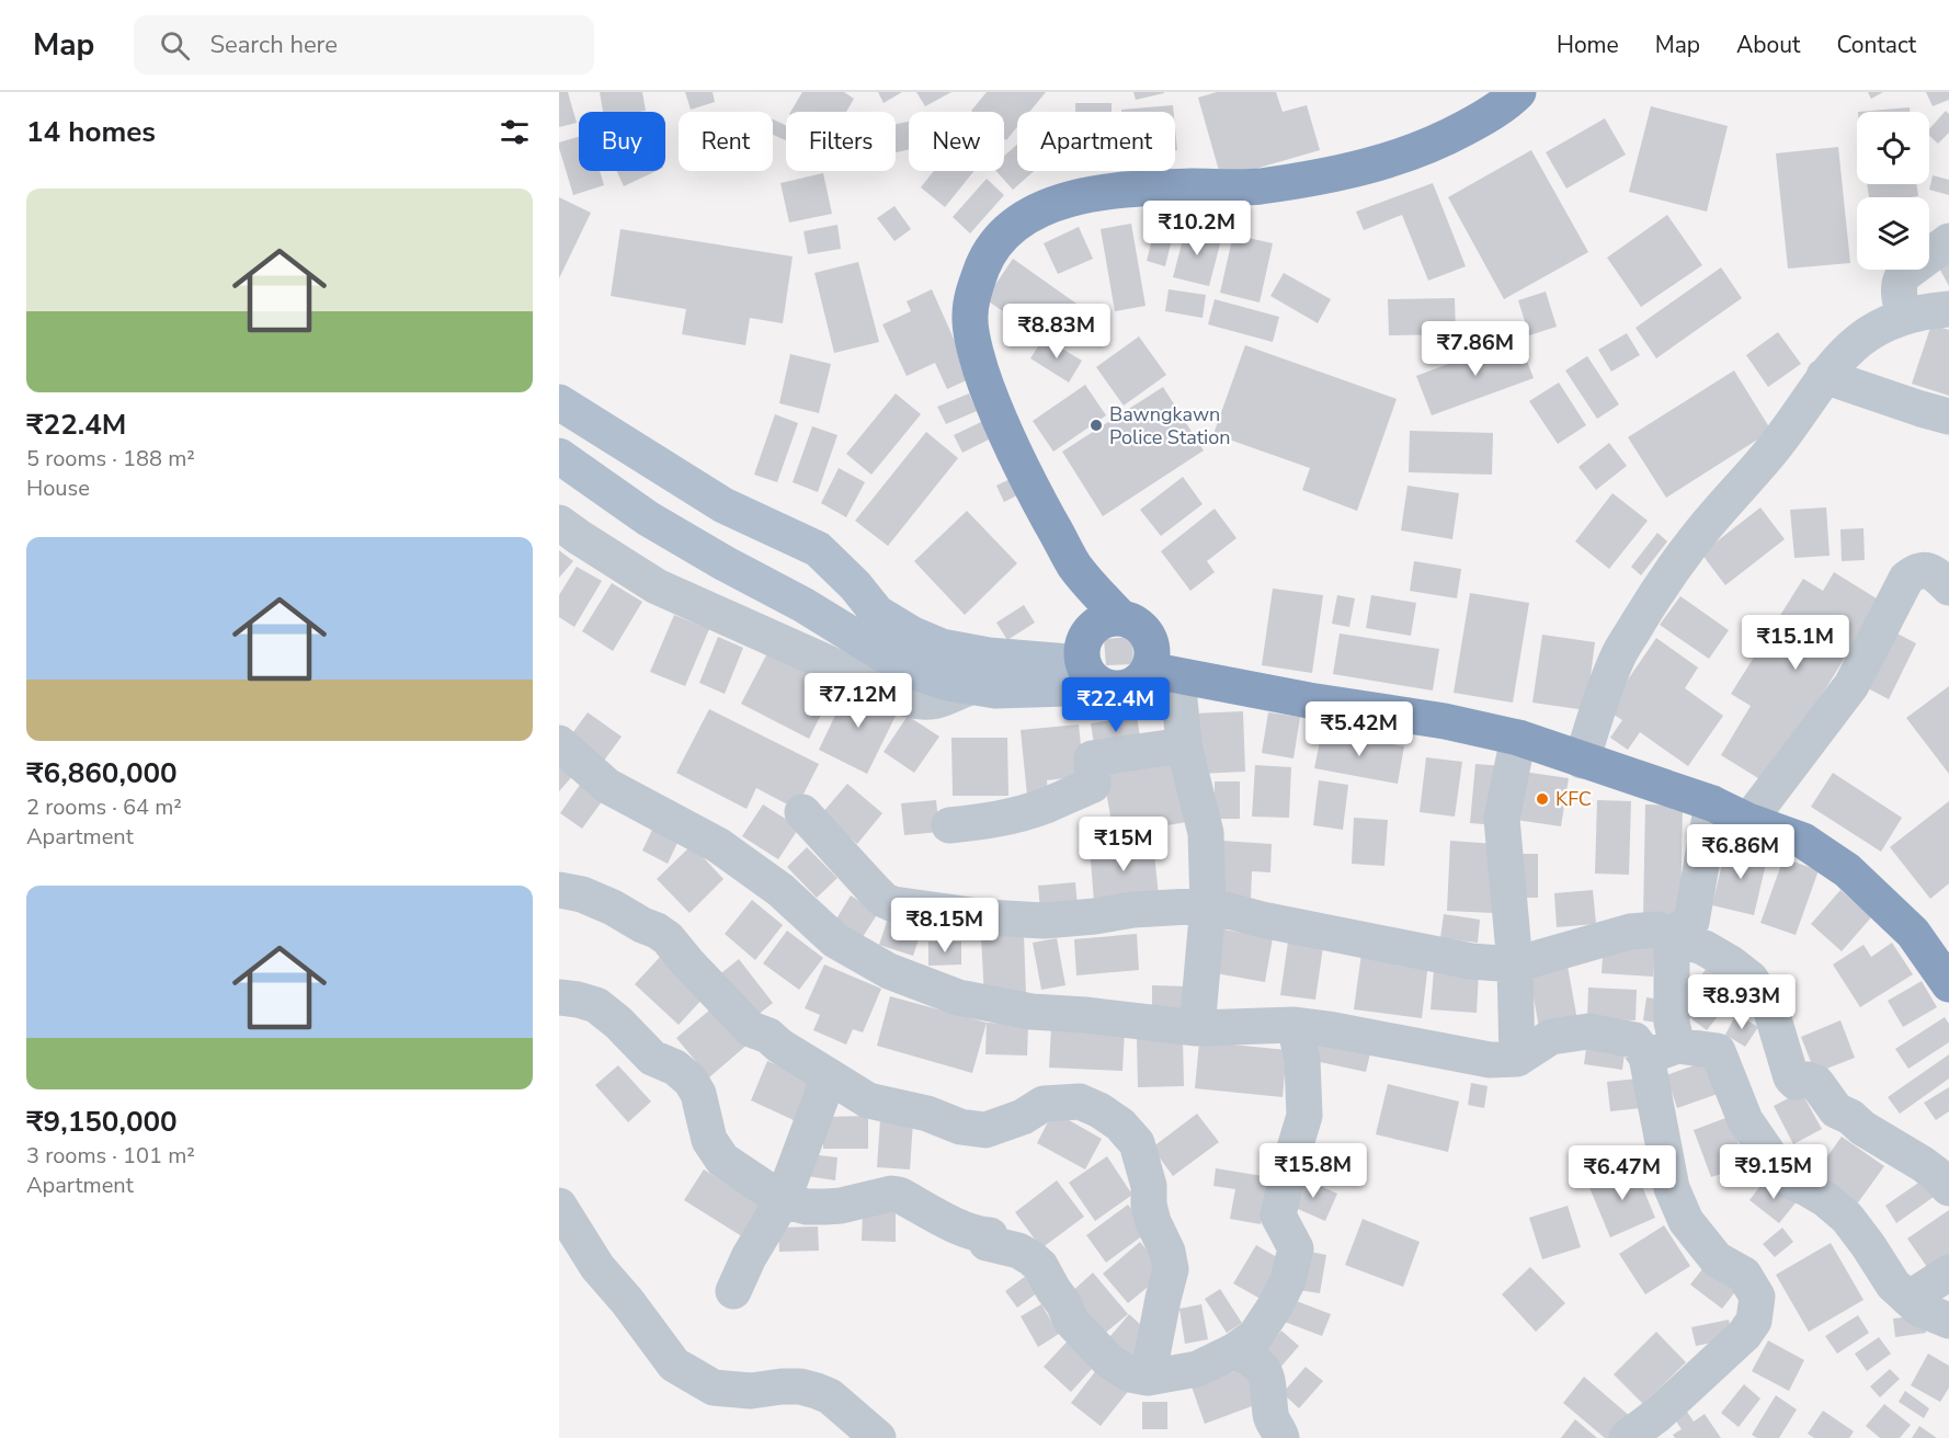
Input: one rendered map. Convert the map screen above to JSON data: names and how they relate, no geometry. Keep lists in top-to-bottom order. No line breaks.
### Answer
{"places":["Bawngkawn Police Station","KFC"],"page":{"header":"Map","search":"Search here","nav":["Home","Map","About","Contact"],"heading":"14 homes","chip":["Buy","Rent","Filters","New","Apartment"],"list":[{"name":"₹22.4M","note":"5 rooms · 188 m² · House"},{"name":"₹6,860,000","note":"2 rooms · 64 m² · Apartment"},{"name":"₹9,150,000","note":"3 rooms · 101 m² · Apartment"}],"price":["₹10.2M","₹8.83M","₹7.86M","₹15.1M","₹7.12M","₹22.4M","₹5.42M","₹15M","₹6.86M","₹8.15M","₹8.93M","₹15.8M","₹9.15M","₹6.47M"]}}
